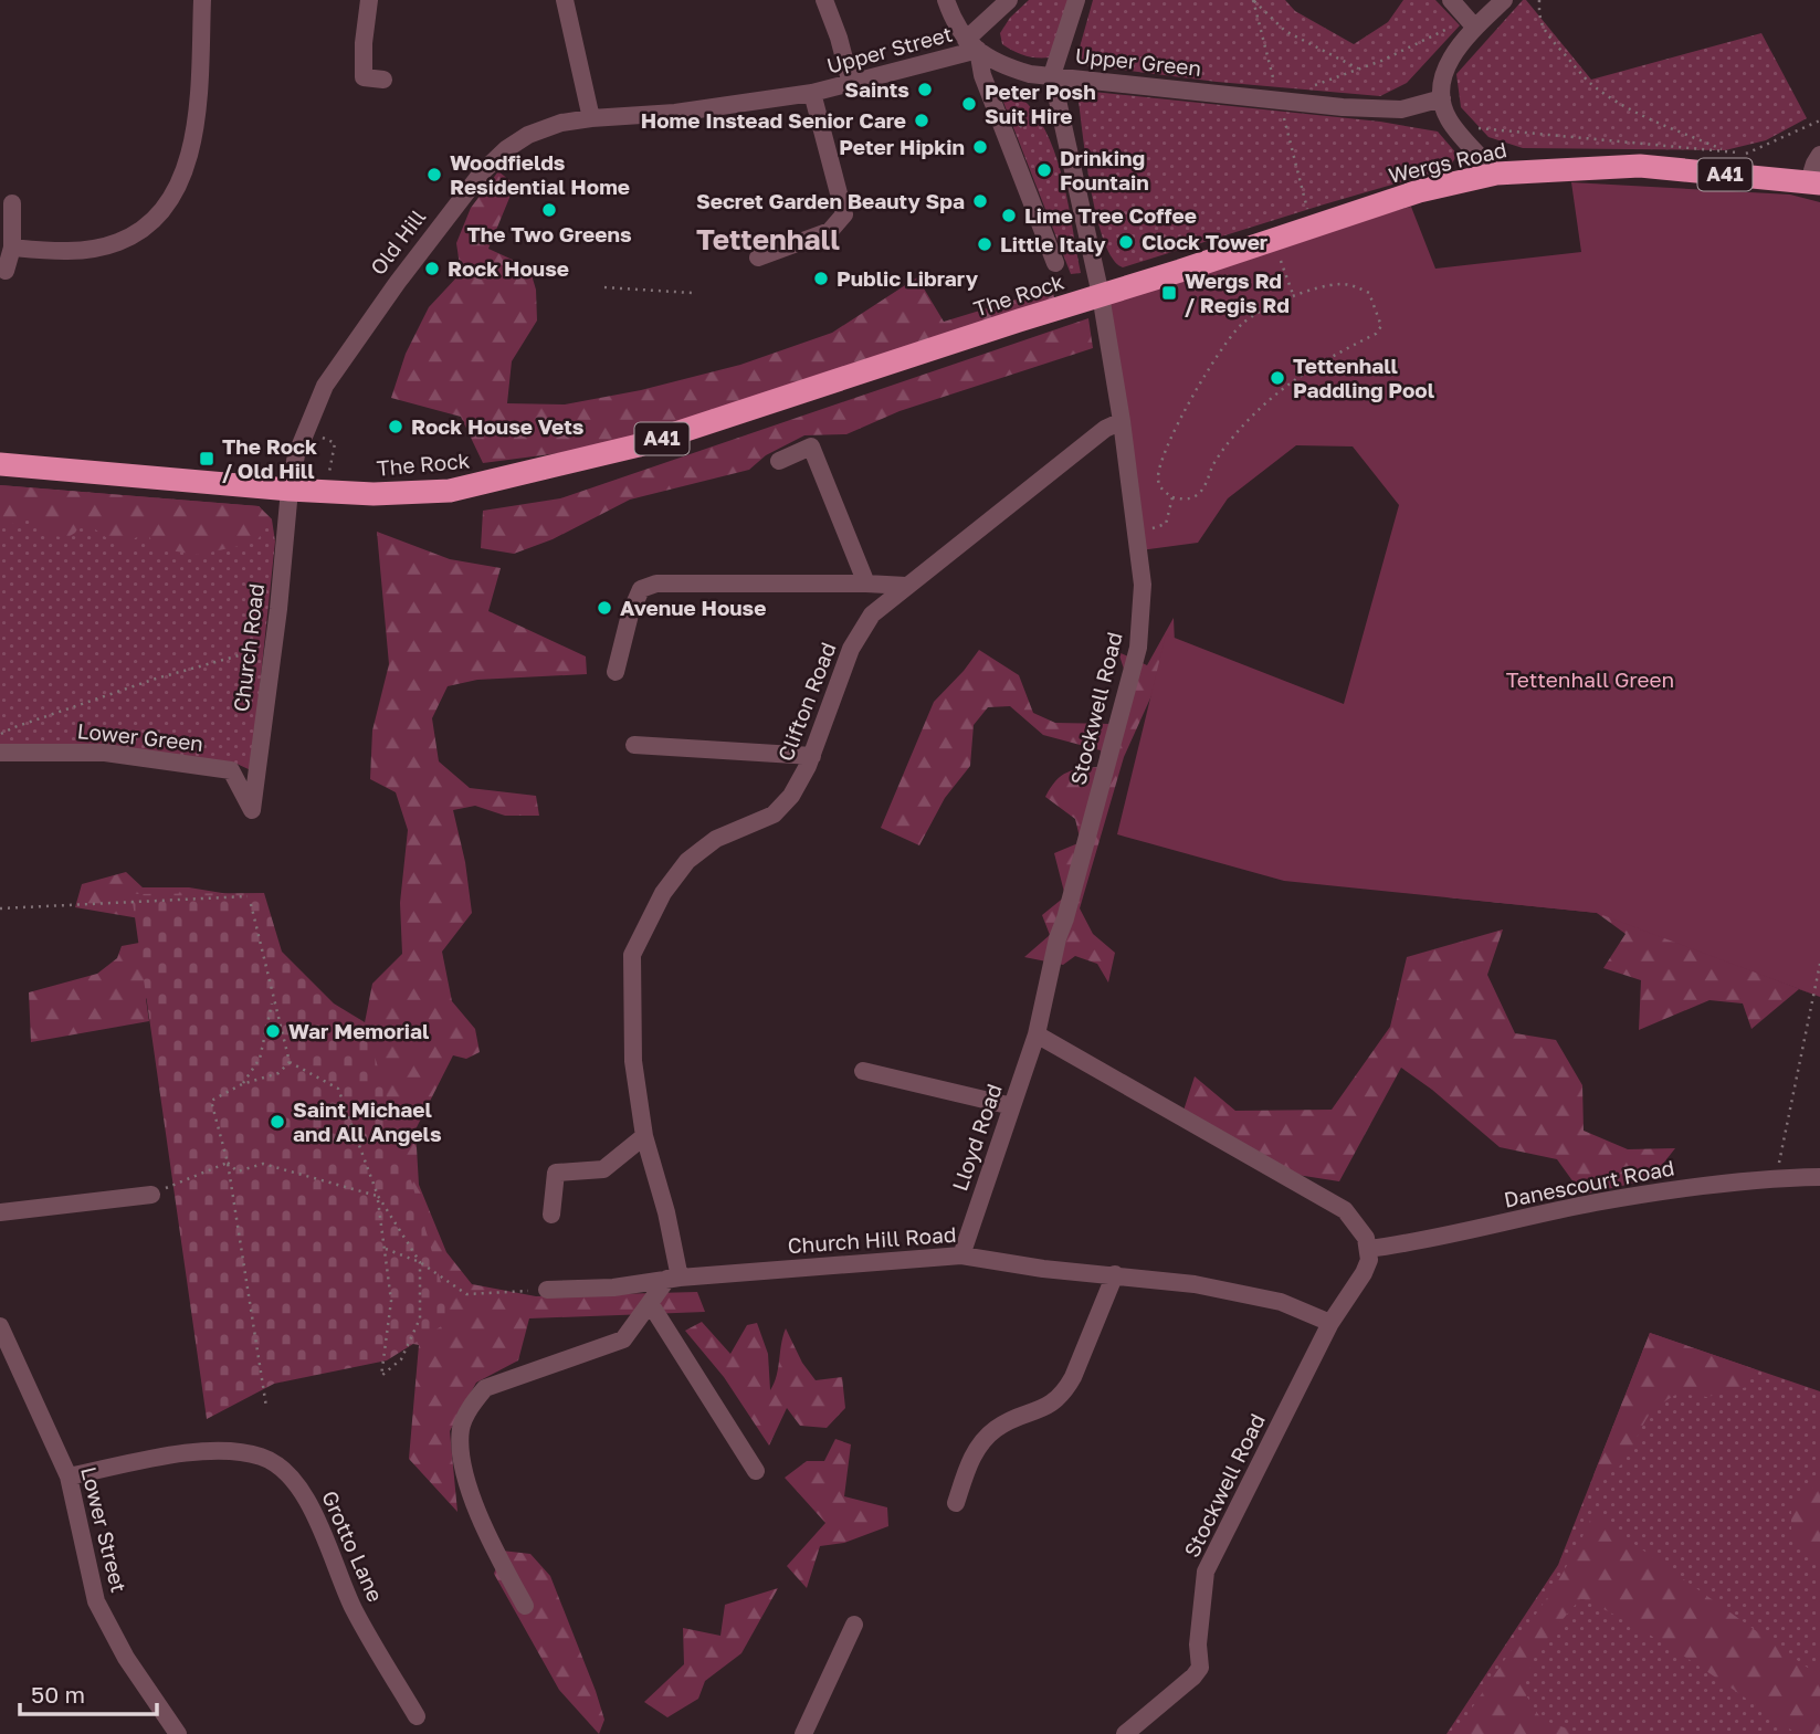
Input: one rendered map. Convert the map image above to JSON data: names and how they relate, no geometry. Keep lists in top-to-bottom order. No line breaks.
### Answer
{"streets":{"highway":["Wergs Road","A41","The Rock"],"street":["Upper Street","Upper Green","Old Hill","Church Road","Clifton Road","Stockwell Road","Lower Green","Lloyd Road","Danescourt Road","Church Hill Road","Lower Street","Grotto Lane"]},"crossings":[["Upper Street","Old Hill"],["Upper Green","Wergs Road"],["Upper Green","The Rock"],["Upper Green","Stockwell Road"],["Wergs Road","The Rock"],["Wergs Road","Stockwell Road"],["Old Hill","The Rock"],["Old Hill","Church Road"],["The Rock","Church Road"],["The Rock","Stockwell Road"],["Church Road","Lower Green"],["Clifton Road","Stockwell Road"],["Clifton Road","Church Hill Road"],["Stockwell Road","Lloyd Road"],["Stockwell Road","Danescourt Road"],["Stockwell Road","Church Hill Road"],["Lloyd Road","Church Hill Road"],["Lower Street","Grotto Lane"]],"districts":["Tettenhall"],"parks":["Tettenhall Green"],"places":{"other":["Saints","Peter Posh Suit Hire","Home Instead Senior Care","Peter Hipkin","Drinking Fountain","Woodfields Residential Home","Secret Garden Beauty Spa","The Two Greens","Lime Tree Coffee","Clock Tower","Little Italy","Rock House","Public Library","Tettenhall Paddling Pool","Rock House Vets","Avenue House","War Memorial","Saint Michael and All Angels"],"transit":["Wergs Rd / Regis Rd","The Rock / Old Hill"]},"scale_bar":"50 m"}
